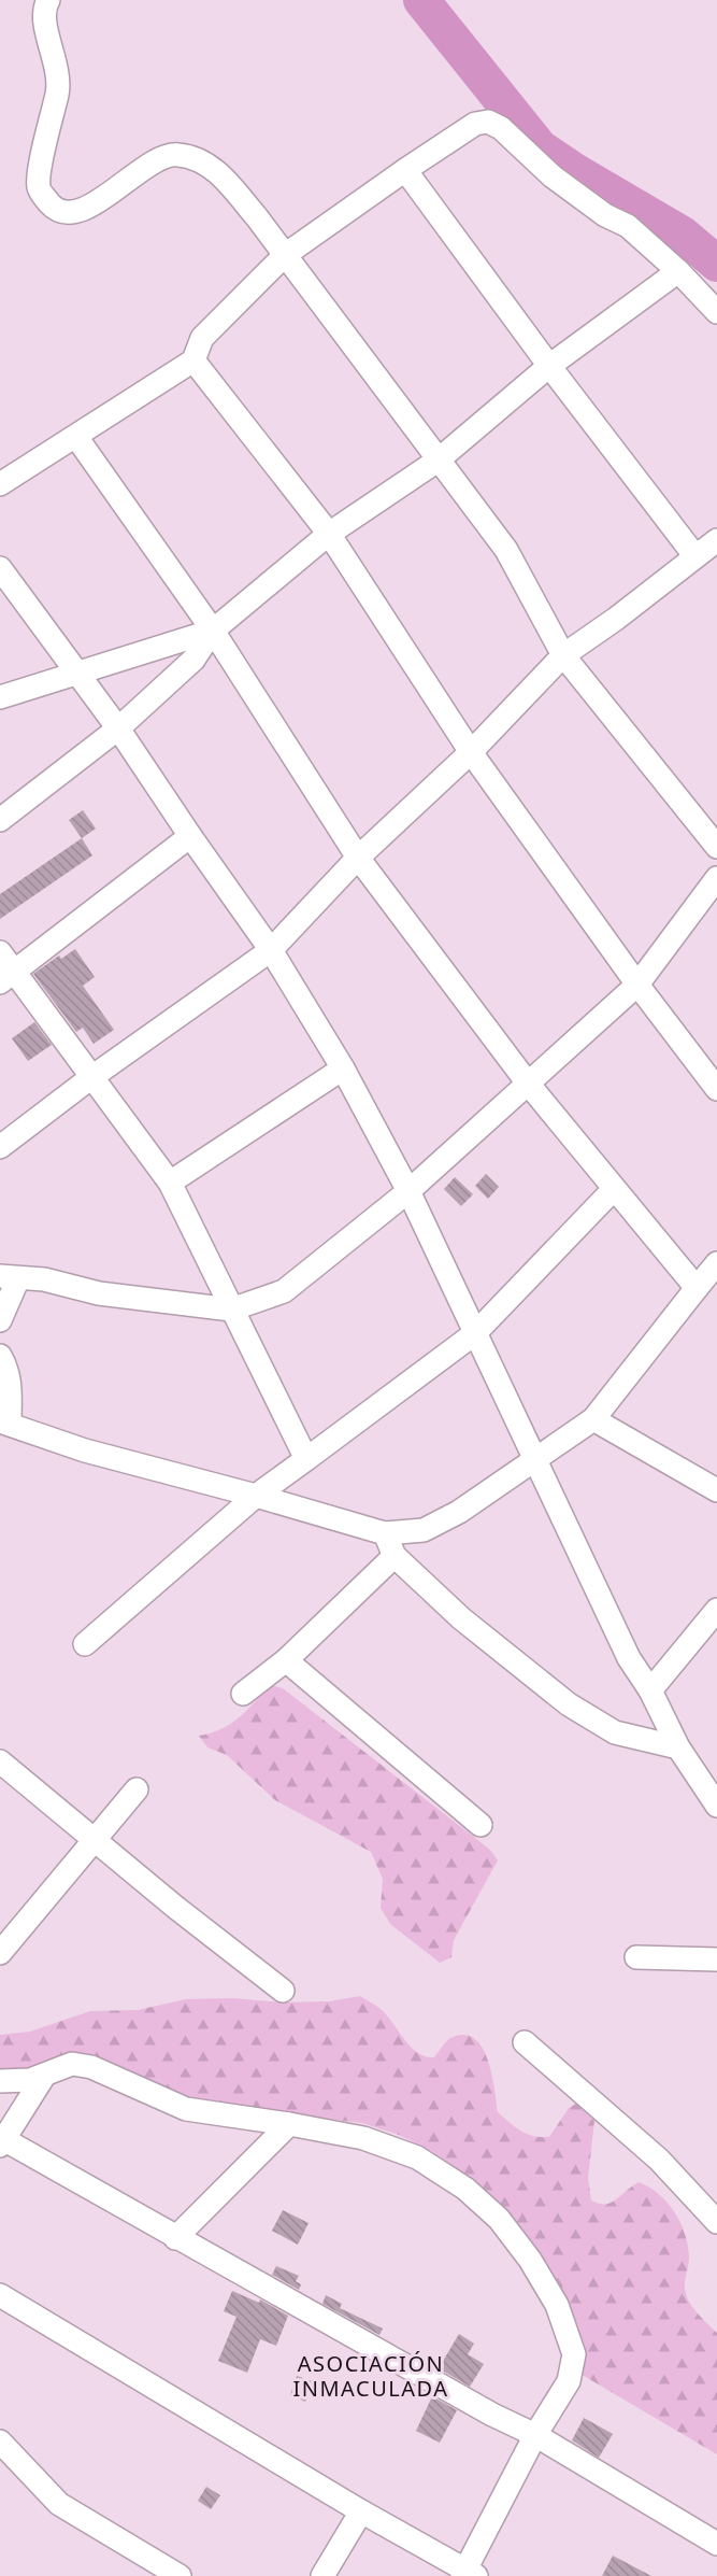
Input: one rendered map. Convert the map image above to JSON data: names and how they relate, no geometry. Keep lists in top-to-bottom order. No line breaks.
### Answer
{"districts":["ASOCIACIÓN INMACULADA"]}
